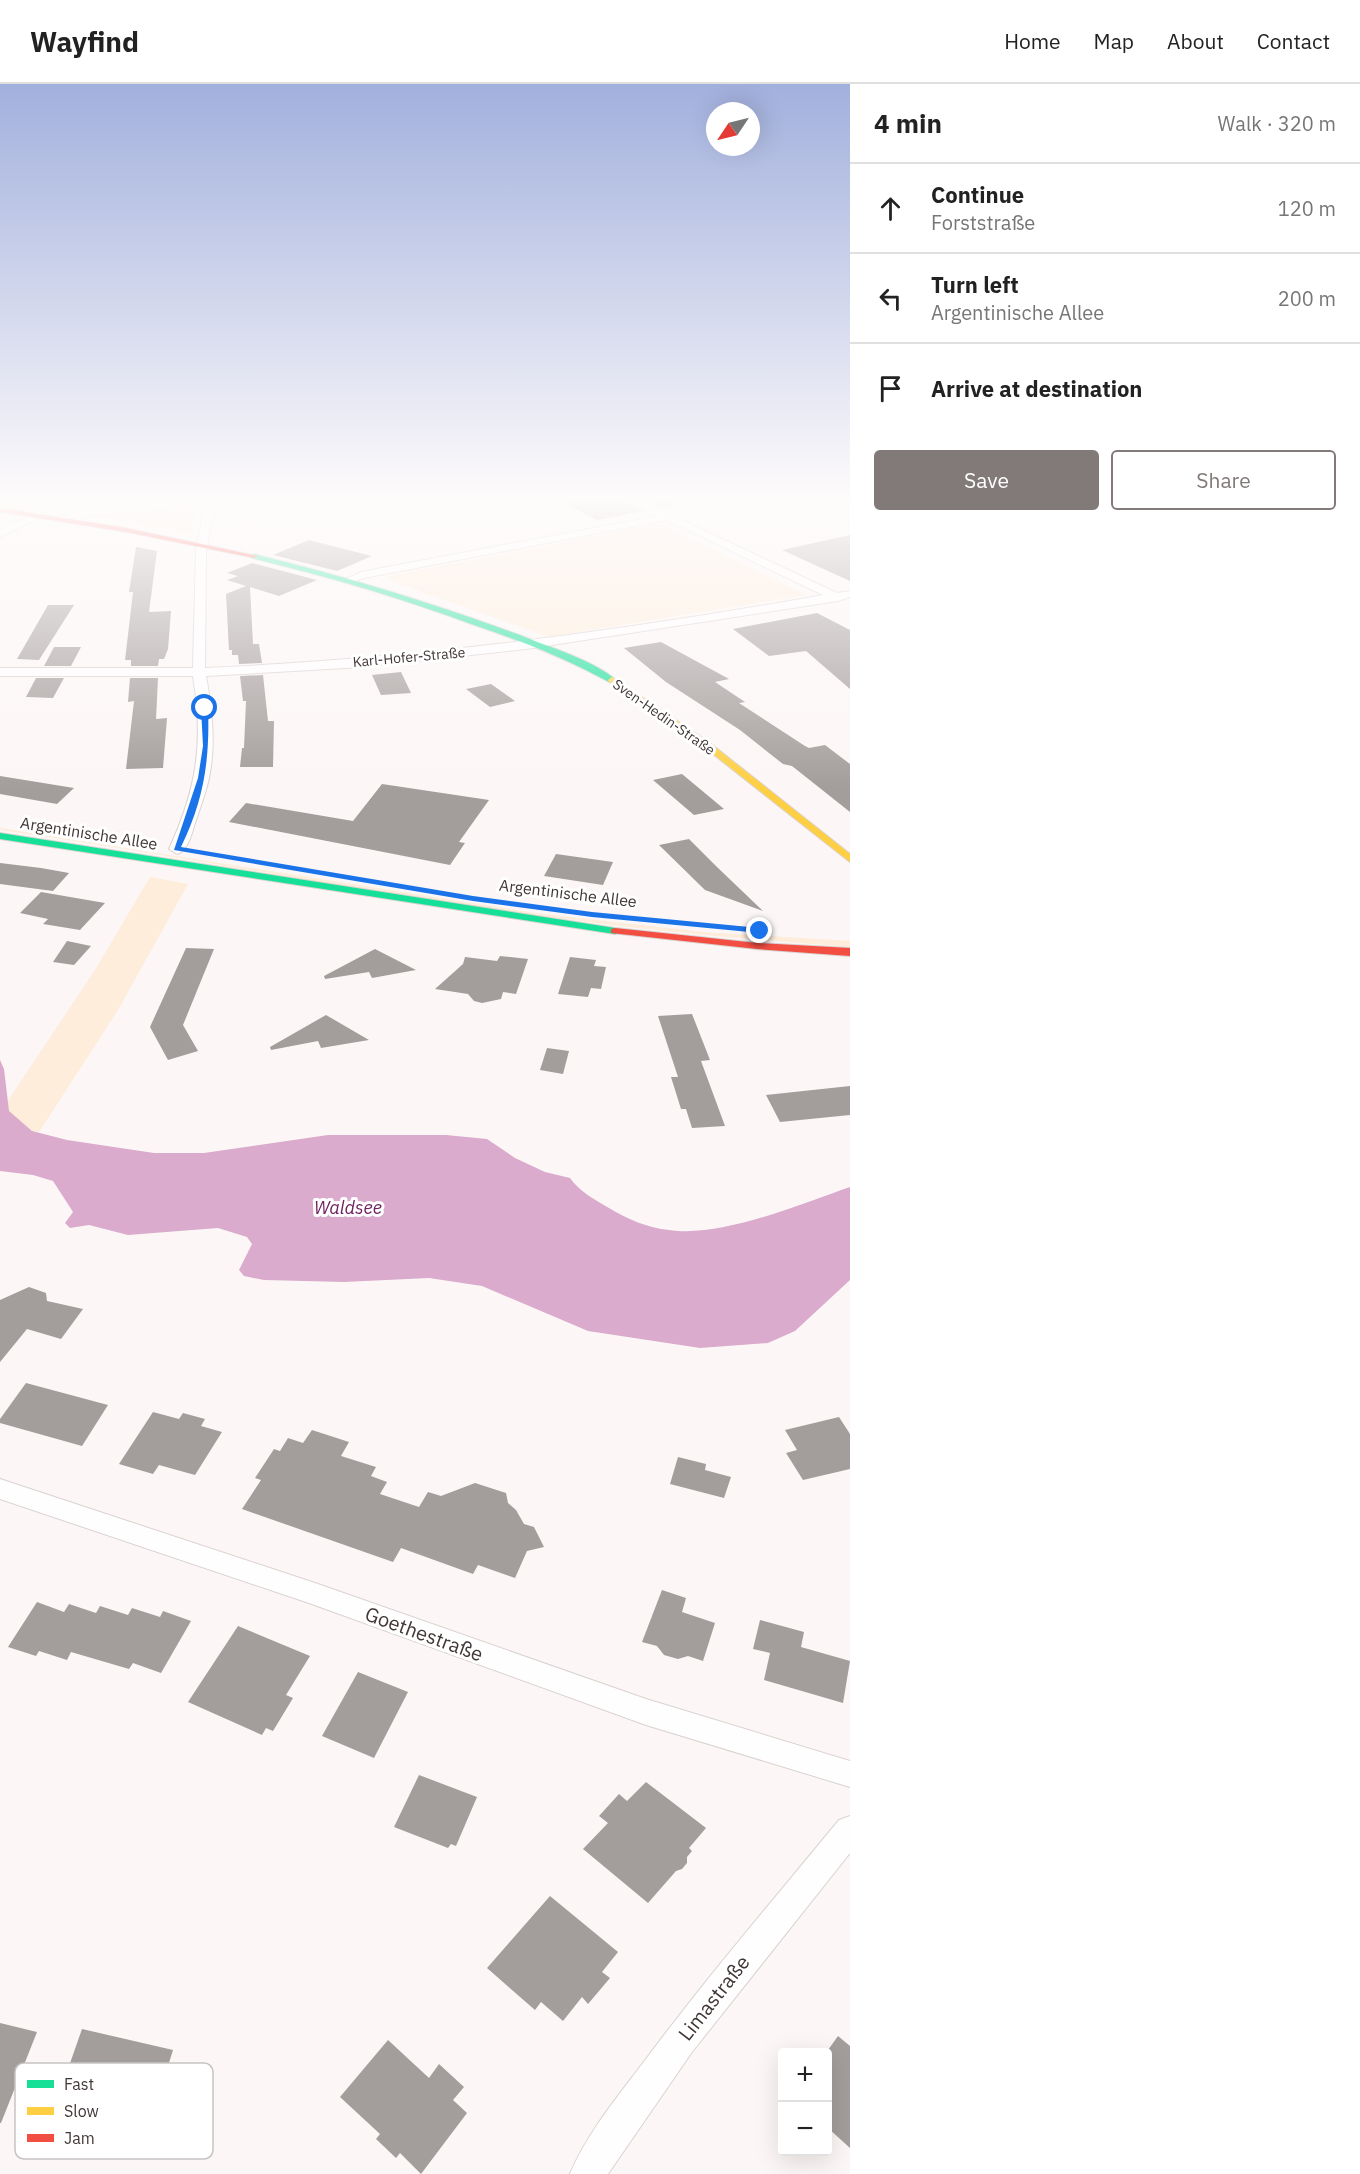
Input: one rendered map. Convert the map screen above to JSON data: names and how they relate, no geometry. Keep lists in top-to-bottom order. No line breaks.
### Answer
{"streets":{"street":["Karl-Hofer-Straße","Sven-Hedin-Straße","Argentinische Allee","Goethestraße","Limastraße"]},"crossings":[["Karl-Hofer-Straße","Sven-Hedin-Straße"]],"water":["Waldsee"],"legend":["Fast","Slow","Jam"],"north":"bottom left","page":{"header":"Wayfind","nav":["Home","Map","About","Contact"],"heading":["4 min","Walk · 320 m"],"list":[["Continue","Forststraße","120 m"],["Turn left","Argentinische Allee","200 m"],"Arrive at destination"],"buttons":["Save","Share"],"map_buttons":["+","−"]}}
